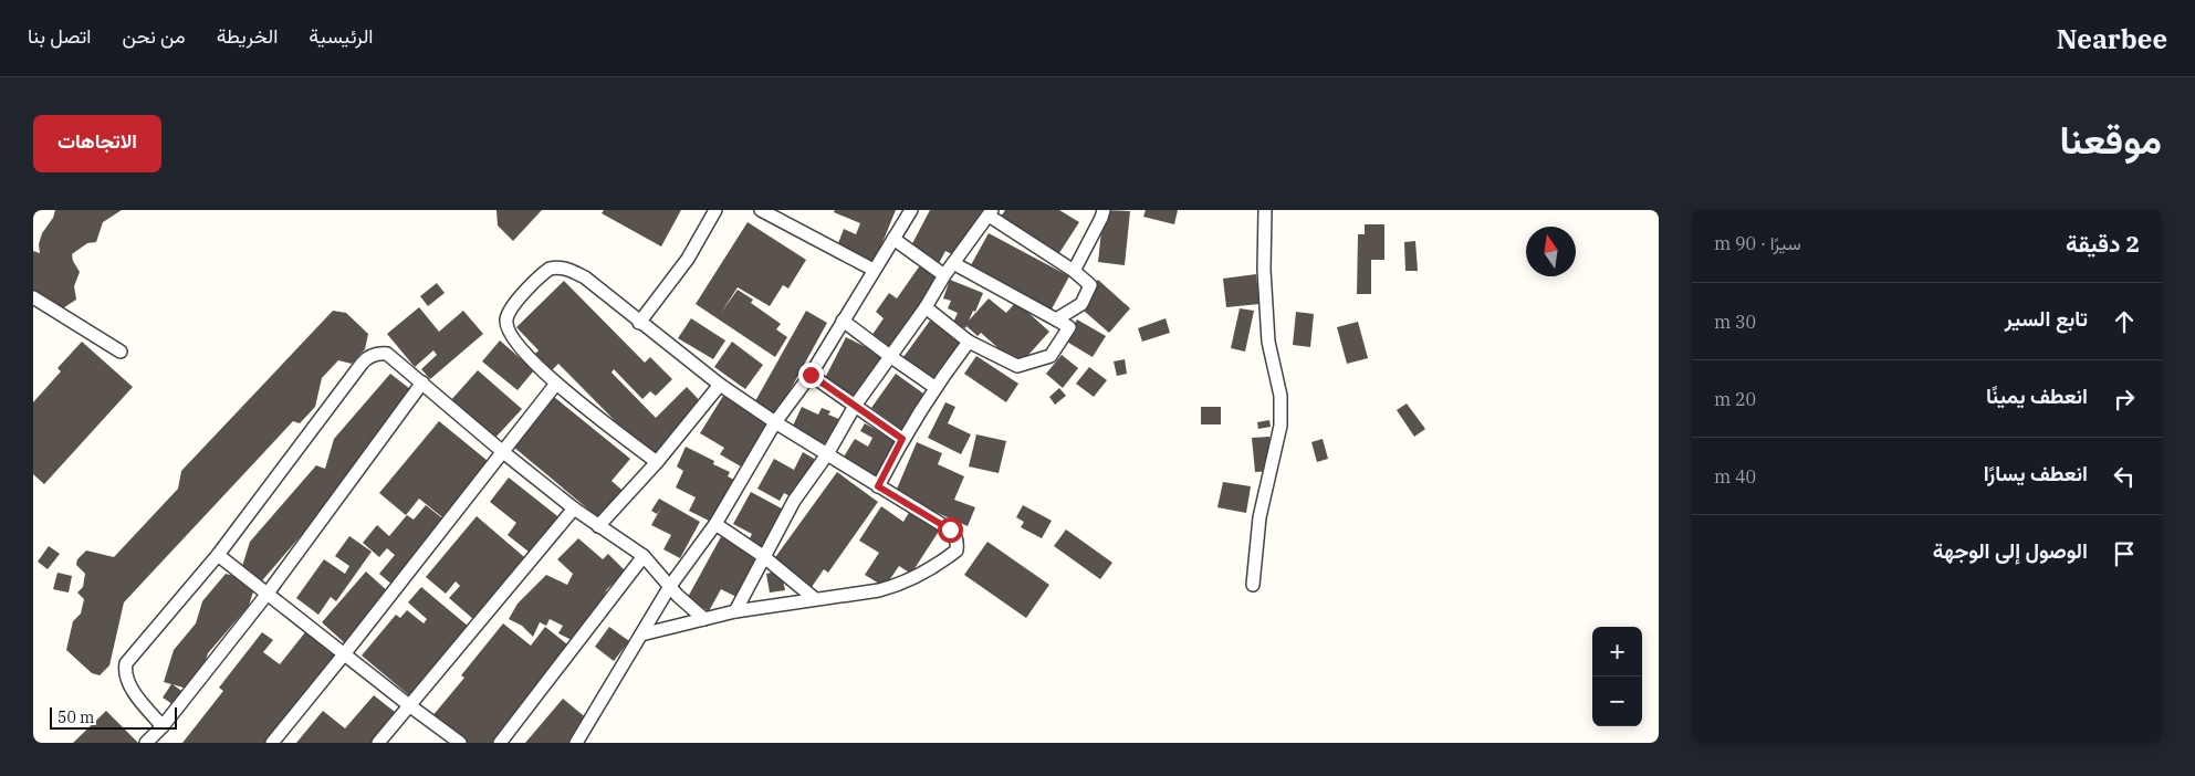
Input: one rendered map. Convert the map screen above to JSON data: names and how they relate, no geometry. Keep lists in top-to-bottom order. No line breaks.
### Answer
{"scale_bar":"50 m","north":"top","page":{"header":"Nearbee","nav":["الرئيسية","الخريطة","من نحن","اتصل بنا"],"title":"موقعنا","buttons":"الاتجاهات","heading":["2 دقيقة","سيرًا · 90 m"],"list":[["تابع السير","30 m"],["انعطف يمينًا","20 m"],["انعطف يسارًا","40 m"],"الوصول إلى الوجهة"],"map_buttons":["+","−"],"scale":"50 m"}}
